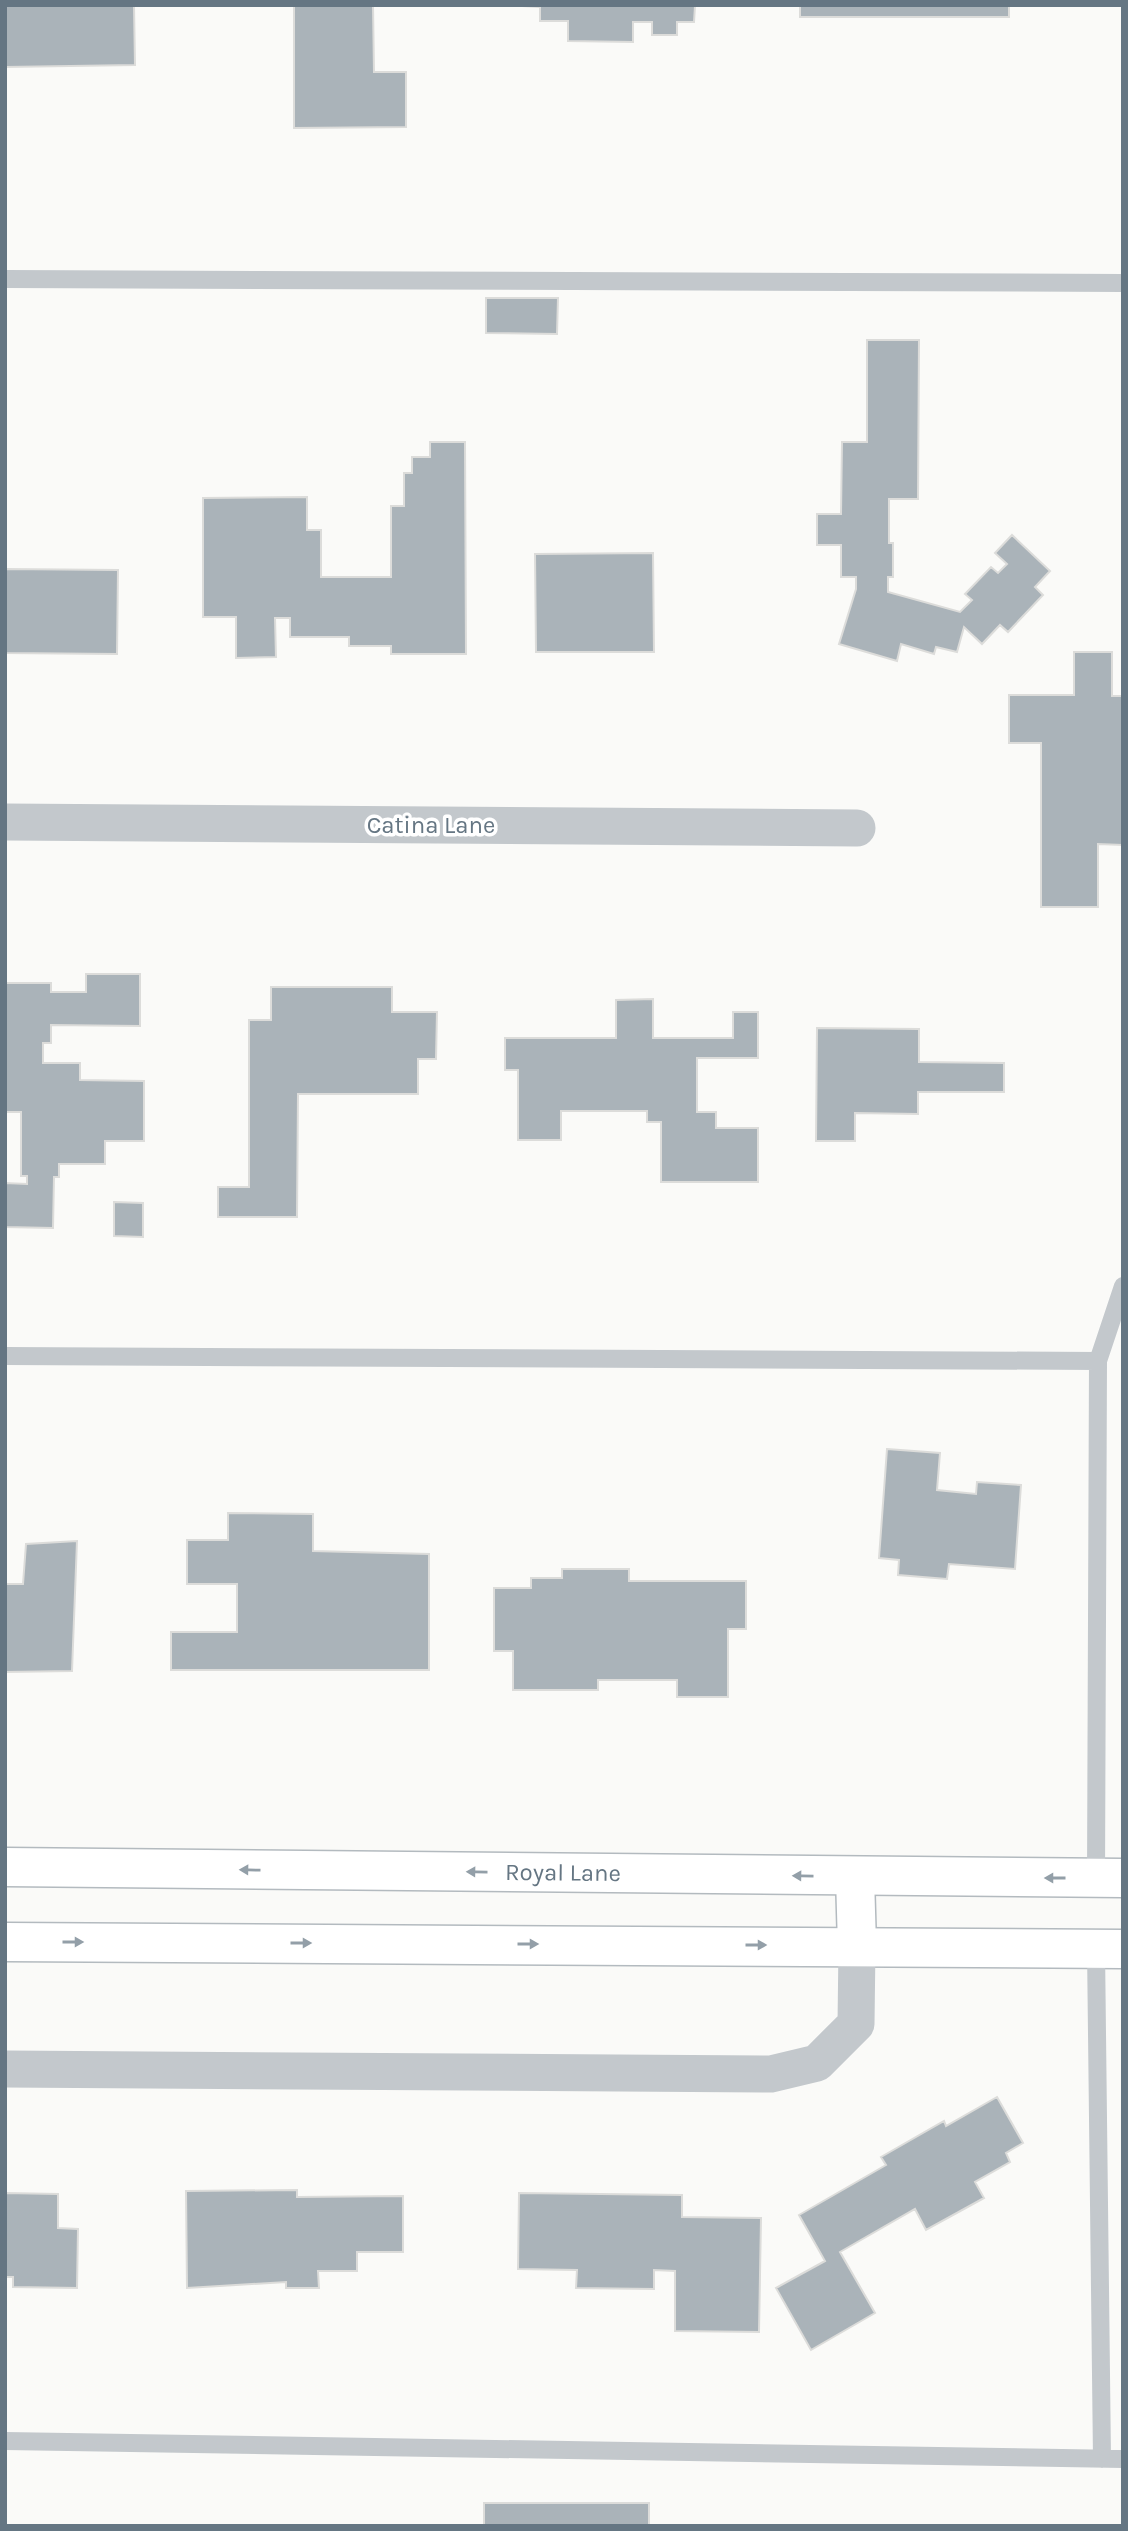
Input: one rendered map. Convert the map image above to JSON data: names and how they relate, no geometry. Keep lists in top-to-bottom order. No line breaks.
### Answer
{"streets":{"main road":["Royal Lane"],"street":["Catina Lane"]}}
